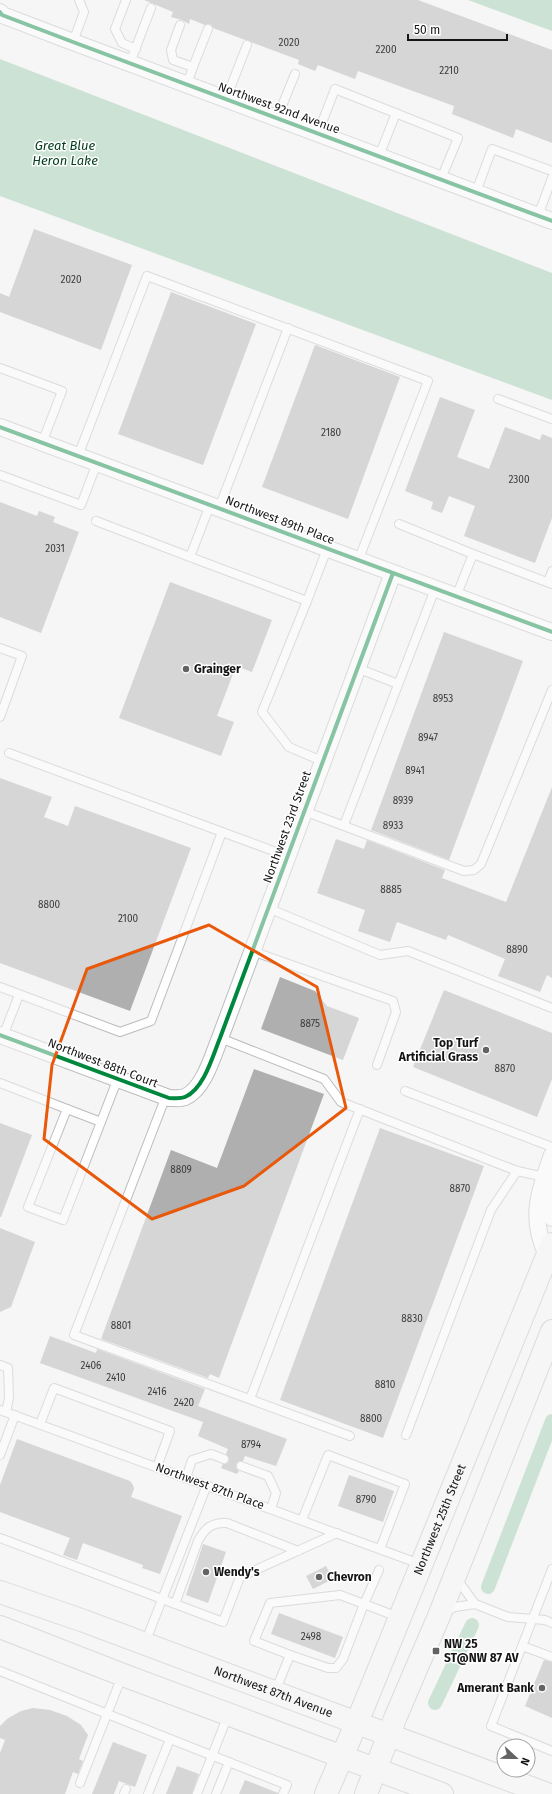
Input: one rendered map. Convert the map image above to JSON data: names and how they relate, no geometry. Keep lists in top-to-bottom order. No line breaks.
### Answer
{"streets":{"main road":["Northwest 25th Street","Northwest 87th Avenue"],"street":["Northwest 92nd Avenue","Northwest 89th Place","Northwest 23rd Street","Northwest 88th Court"],"lane":["Northwest 87th Place"]},"crossings":[["Northwest 89th Place","Northwest 23rd Street"],["Northwest 23rd Street","Northwest 88th Court"],["Northwest 87th Place","Northwest 25th Street"],["Northwest 25th Street","Northwest 87th Avenue"]],"water":["Great Blue Heron Lake"],"places":{"other":["Grainger","Top Turf Artificial Grass","Wendy's","Chevron","Amerant Bank"],"transit":["NW 25 ST@NW 87 AV"]},"house_numbers":["2020","2200","2210","2020","2180","2300","2031","8953","8947","8941","8939","8933","8885","8800","2100","8890","8875","8870","8809","8870","8830","8801","2406","2410","8810","2416","2420","8800","8794","8790","2498"],"scale_bar":"50 m","north":"right"}
